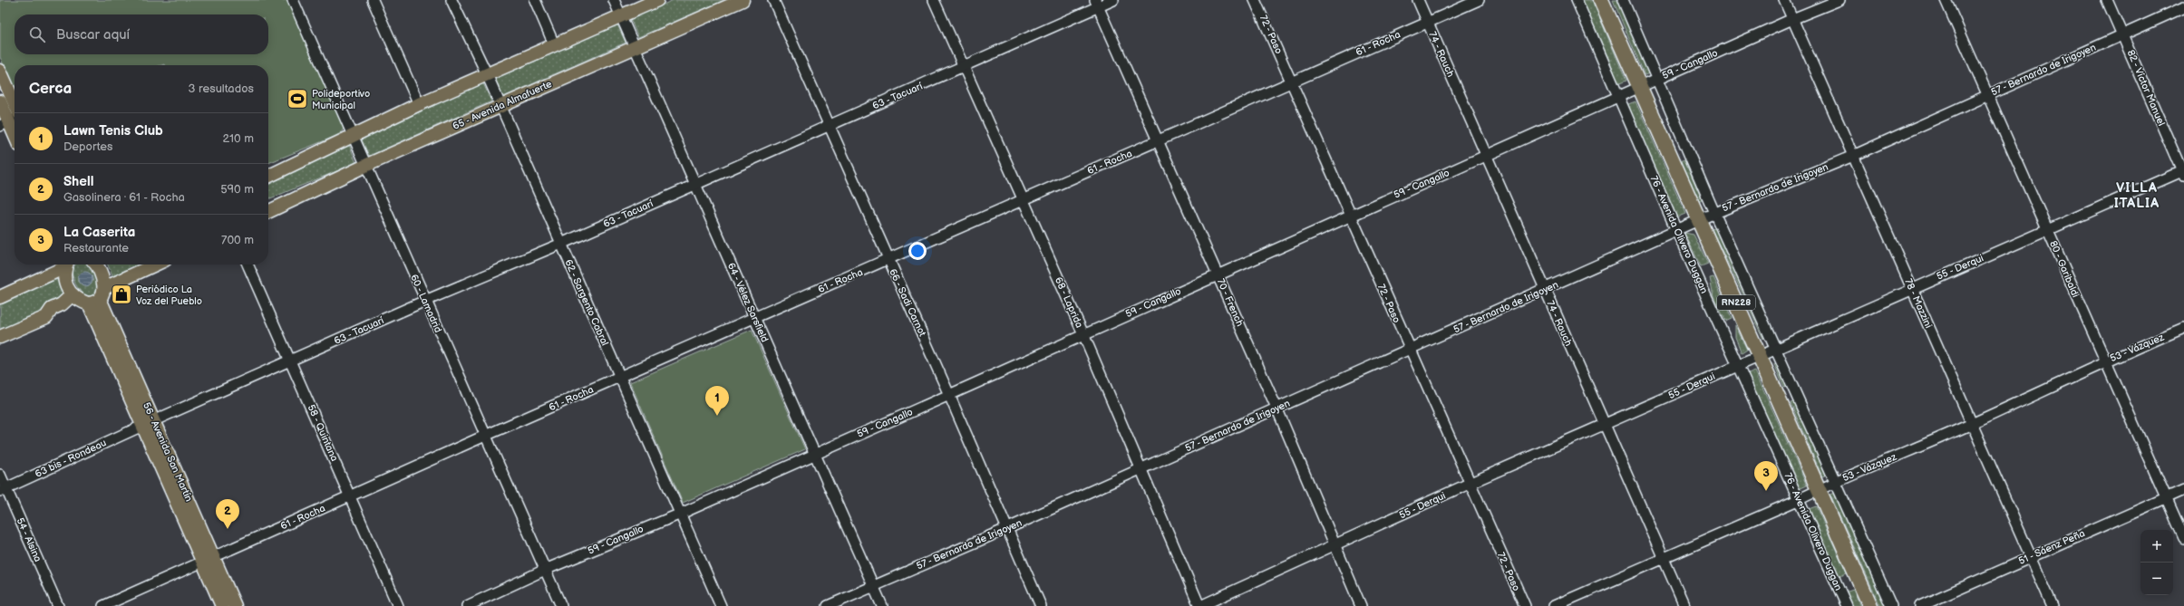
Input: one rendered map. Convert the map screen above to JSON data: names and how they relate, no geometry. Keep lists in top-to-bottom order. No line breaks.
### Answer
{"streets":{"highway":["RN228"],"main road":["65 - Avenida Almafuerte","56 - Avenida San Martín"],"street":["72 - Paso","61 - Rocha","74 - Rauch","59 - Cangallo","57 - Bernardo de Irigoyen","82 - Víctor Manuel","63 - Tacuarí","76 - Avenida Olivero Duggan","55 - Derqui","80 - Garibaldi","62 - Sargento Cabral","64 - Vélez Sarsfield","66 - Sadi Carnot","68 - Laprida","70 - French","60 - Lamadrid","78 - Mazzini","53 - Vázquez","58 - Quintana","63 bis - Rondeau","54 - Alsina","51 - Sáenz Peña"]},"crossings":[["72 - Paso","61 - Rocha"],["72 - Paso","59 - Cangallo"],["72 - Paso","57 - Bernardo de Irigoyen"],["72 - Paso","55 - Derqui"],["61 - Rocha","74 - Rauch"],["61 - Rocha","62 - Sargento Cabral"],["61 - Rocha","64 - Vélez Sarsfield"],["61 - Rocha","66 - Sadi Carnot"],["61 - Rocha","68 - Laprida"],["61 - Rocha","70 - French"],["61 - Rocha","60 - Lamadrid"],["61 - Rocha","58 - Quintana"],["61 - Rocha","56 - Avenida San Martín"],["74 - Rauch","59 - Cangallo"],["74 - Rauch","57 - Bernardo de Irigoyen"],["74 - Rauch","55 - Derqui"],["74 - Rauch","53 - Vázquez"],["59 - Cangallo","76 - Avenida Olivero Duggan"],["59 - Cangallo","62 - Sargento Cabral"],["59 - Cangallo","64 - Vélez Sarsfield"],["59 - Cangallo","66 - Sadi Carnot"],["59 - Cangallo","68 - Laprida"],["59 - Cangallo","70 - French"],["59 - Cangallo","RN228"],["59 - Cangallo","60 - Lamadrid"],["59 - Cangallo","78 - Mazzini"],["57 - Bernardo de Irigoyen","82 - Víctor Manuel"],["57 - Bernardo de Irigoyen","76 - Avenida Olivero Duggan"],["57 - Bernardo de Irigoyen","80 - Garibaldi"],["57 - Bernardo de Irigoyen","64 - Vélez Sarsfield"],["57 - Bernardo de Irigoyen","66 - Sadi Carnot"],["57 - Bernardo de Irigoyen","68 - Laprida"],["57 - Bernardo de Irigoyen","70 - French"],["57 - Bernardo de Irigoyen","RN228"],["57 - Bernardo de Irigoyen","78 - Mazzini"],["82 - Víctor Manuel","55 - Derqui"],["63 - Tacuarí","62 - Sargento Cabral"],["63 - Tacuarí","64 - Vélez Sarsfield"],["63 - Tacuarí","66 - Sadi Carnot"],["63 - Tacuarí","68 - Laprida"],["63 - Tacuarí","70 - French"],["63 - Tacuarí","60 - Lamadrid"],["63 - Tacuarí","58 - Quintana"],["63 - Tacuarí","56 - Avenida San Martín"],["63 - Tacuarí","63 bis - Rondeau"],["65 - Avenida Almafuerte","62 - Sargento Cabral"],["65 - Avenida Almafuerte","64 - Vélez Sarsfield"],["65 - Avenida Almafuerte","60 - Lamadrid"],["76 - Avenida Olivero Duggan","55 - Derqui"],["76 - Avenida Olivero Duggan","53 - Vázquez"],["55 - Derqui","80 - Garibaldi"],["55 - Derqui","68 - Laprida"],["55 - Derqui","70 - French"],["55 - Derqui","RN228"],["55 - Derqui","78 - Mazzini"],["80 - Garibaldi","53 - Vázquez"],["80 - Garibaldi","51 - Sáenz Peña"],["RN228","53 - Vázquez"],["78 - Mazzini","53 - Vázquez"],["78 - Mazzini","51 - Sáenz Peña"],["56 - Avenida San Martín","63 bis - Rondeau"],["63 bis - Rondeau","54 - Alsina"]],"districts":["VILLA ITALIA"],"places":{"sports":["Polideportivo Municipal"],"shop":["Periódico La Voz del Pueblo"]},"page":{"search":"Buscar aquí","heading":["Cerca","3 resultados"],"list":[{"mark":"1","name":"Lawn Tenis Club","note":"Deportes","value":"210 m"},{"mark":"2","name":"Shell","note":"Gasolinera · 61 - Rocha","value":"590 m"},{"mark":"3","name":"La Caserita","note":"Restaurante","value":"700 m"}],"pins":["1","3","2"],"map_buttons":["+","−"]}}
